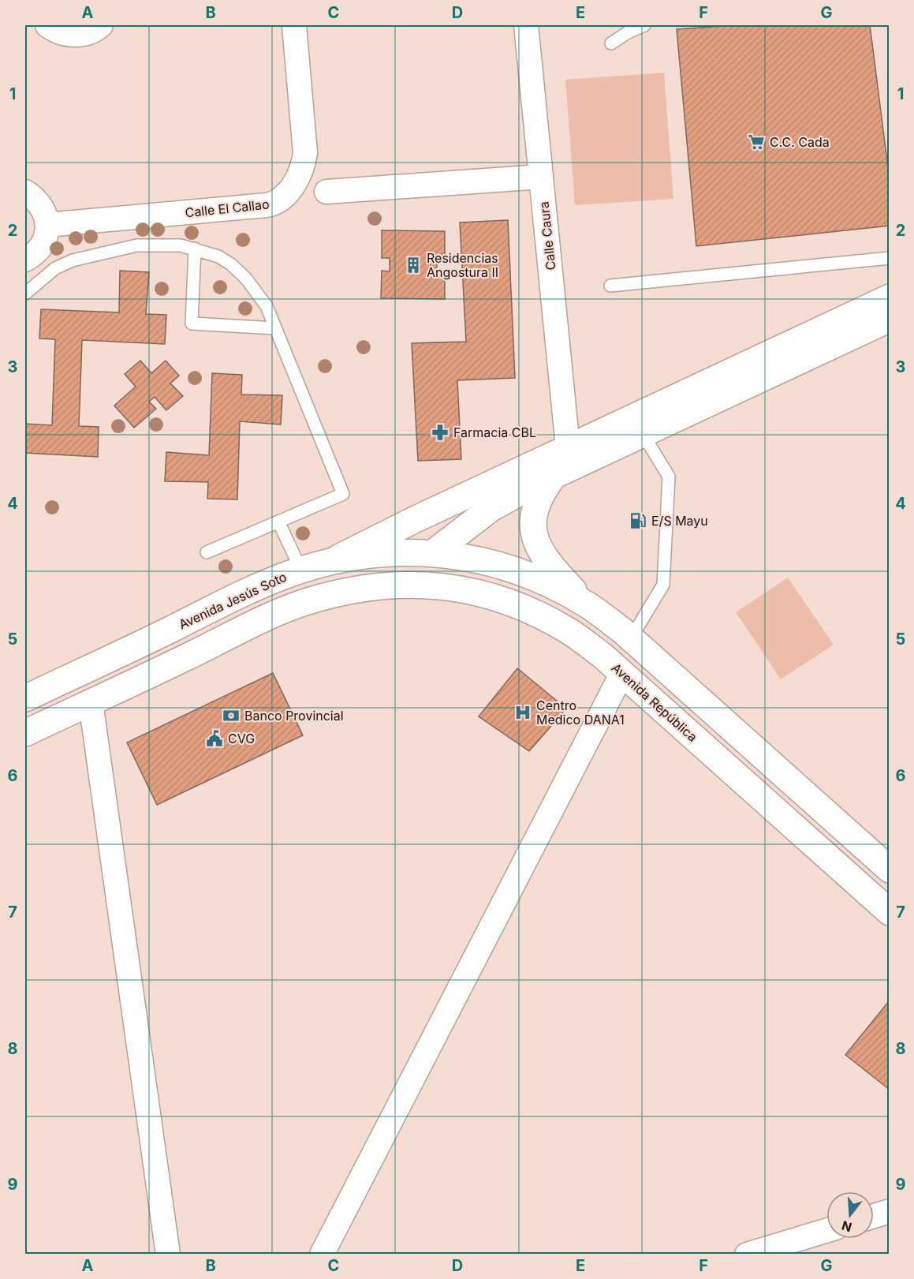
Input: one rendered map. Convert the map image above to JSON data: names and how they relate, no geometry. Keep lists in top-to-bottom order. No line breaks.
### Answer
{"streets":{"main road":["Avenida Jesús Soto","Avenida República"],"street":["Calle El Callao","Calle Caura"]},"places":{"supermarket":["C.C. Cada"],"building":["Residencias Angostura II"],"pharmacy":["Farmacia CBL"],"fuel station":["E/S Mayu"],"hospital":["Centro Medico DANA1"],"bank":["Banco Provincial"],"public building":["CVG"]},"north":"bottom","grid":{"columns":["A","B","C","D","E","F","G"],"rows":["1","2","3","4","5","6","7","8","9"]}}
